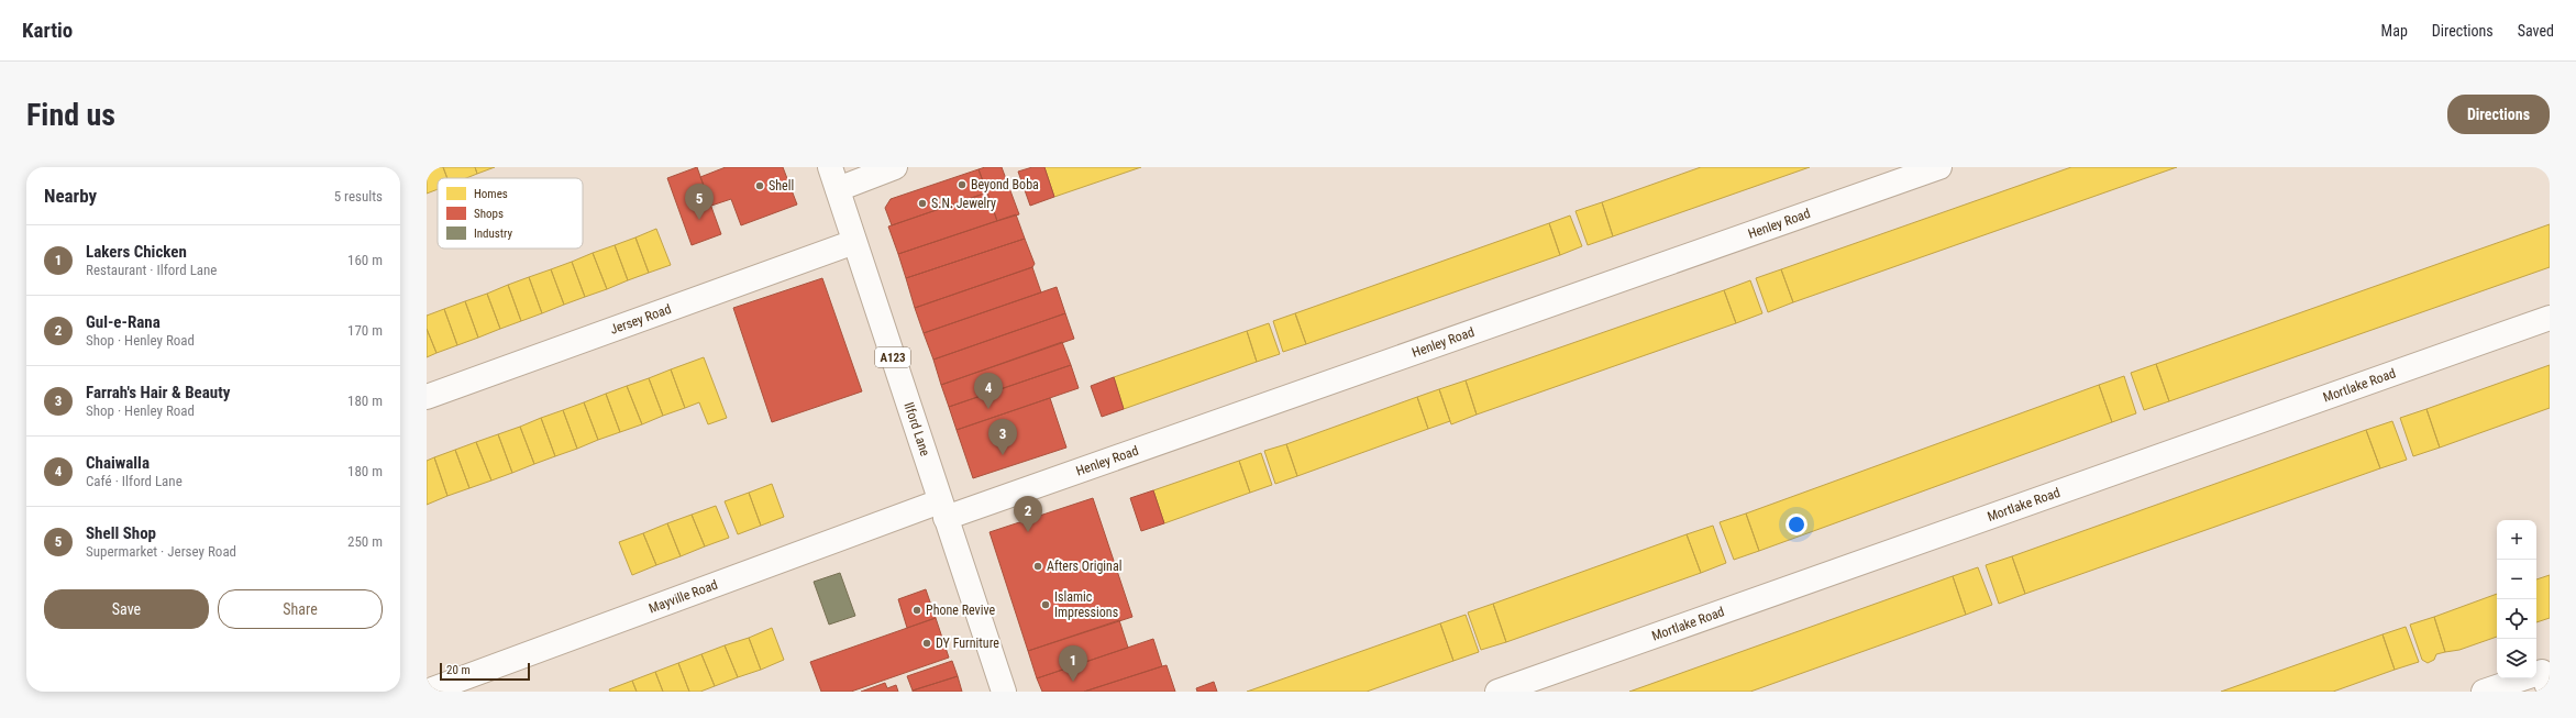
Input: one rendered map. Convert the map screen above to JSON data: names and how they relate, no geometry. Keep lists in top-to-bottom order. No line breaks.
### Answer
{"streets":{"street":["Henley Road","Jersey Road","A123","Mortlake Road","Ilford Lane","Mayville Road"]},"crossings":[["Henley Road","Ilford Lane"],["Henley Road","Mayville Road"],["Jersey Road","Ilford Lane"],["Ilford Lane","Mayville Road"]],"places":["Beyond Boba","Shell","S.N. Jewelry","Afters Original","Islamic Impressions","Phone Revive","DY Furniture"],"legend":["Homes","Shops","Industry"],"scale_bar":"20 m","page":{"header":"Kartio","nav":["Map","Directions","Saved"],"buttons":["Directions",["Save","Share"]],"title":"Find us","heading":["Nearby","5 results"],"pins":["5","4","3","2","1"],"list":[{"mark":"1","name":"Lakers Chicken","note":"Restaurant · Ilford Lane","value":"160 m"},{"mark":"2","name":"Gul-e-Rana","note":"Shop · Henley Road","value":"170 m"},{"mark":"3","name":"Farrah's Hair & Beauty","note":"Shop · Henley Road","value":"180 m"},{"mark":"4","name":"Chaiwalla","note":"Café · Ilford Lane","value":"180 m"},{"mark":"5","name":"Shell Shop","note":"Supermarket · Jersey Road","value":"250 m"}],"map_buttons":["+","−"],"scale":"20 m"}}
